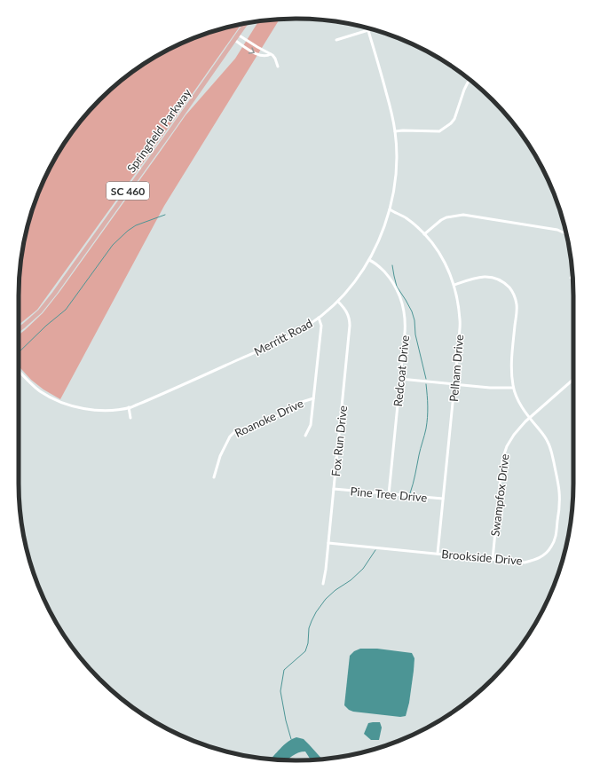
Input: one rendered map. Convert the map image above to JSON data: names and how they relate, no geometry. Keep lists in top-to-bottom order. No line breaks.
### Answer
{"streets":{"main road":["Springfield Parkway","SC 460"],"street":["Merritt Road","Pelham Drive","Redcoat Drive","Roanoke Drive","Fox Run Drive","Pine Tree Drive","Swampfox Drive","Brookside Drive"]},"crossings":[["Merritt Road","Pelham Drive"],["Merritt Road","Redcoat Drive"],["Merritt Road","Roanoke Drive"],["Merritt Road","Fox Run Drive"],["Pelham Drive","Pine Tree Drive"],["Pelham Drive","Brookside Drive"],["Redcoat Drive","Pine Tree Drive"],["Fox Run Drive","Pine Tree Drive"],["Fox Run Drive","Brookside Drive"],["Swampfox Drive","Brookside Drive"]]}
